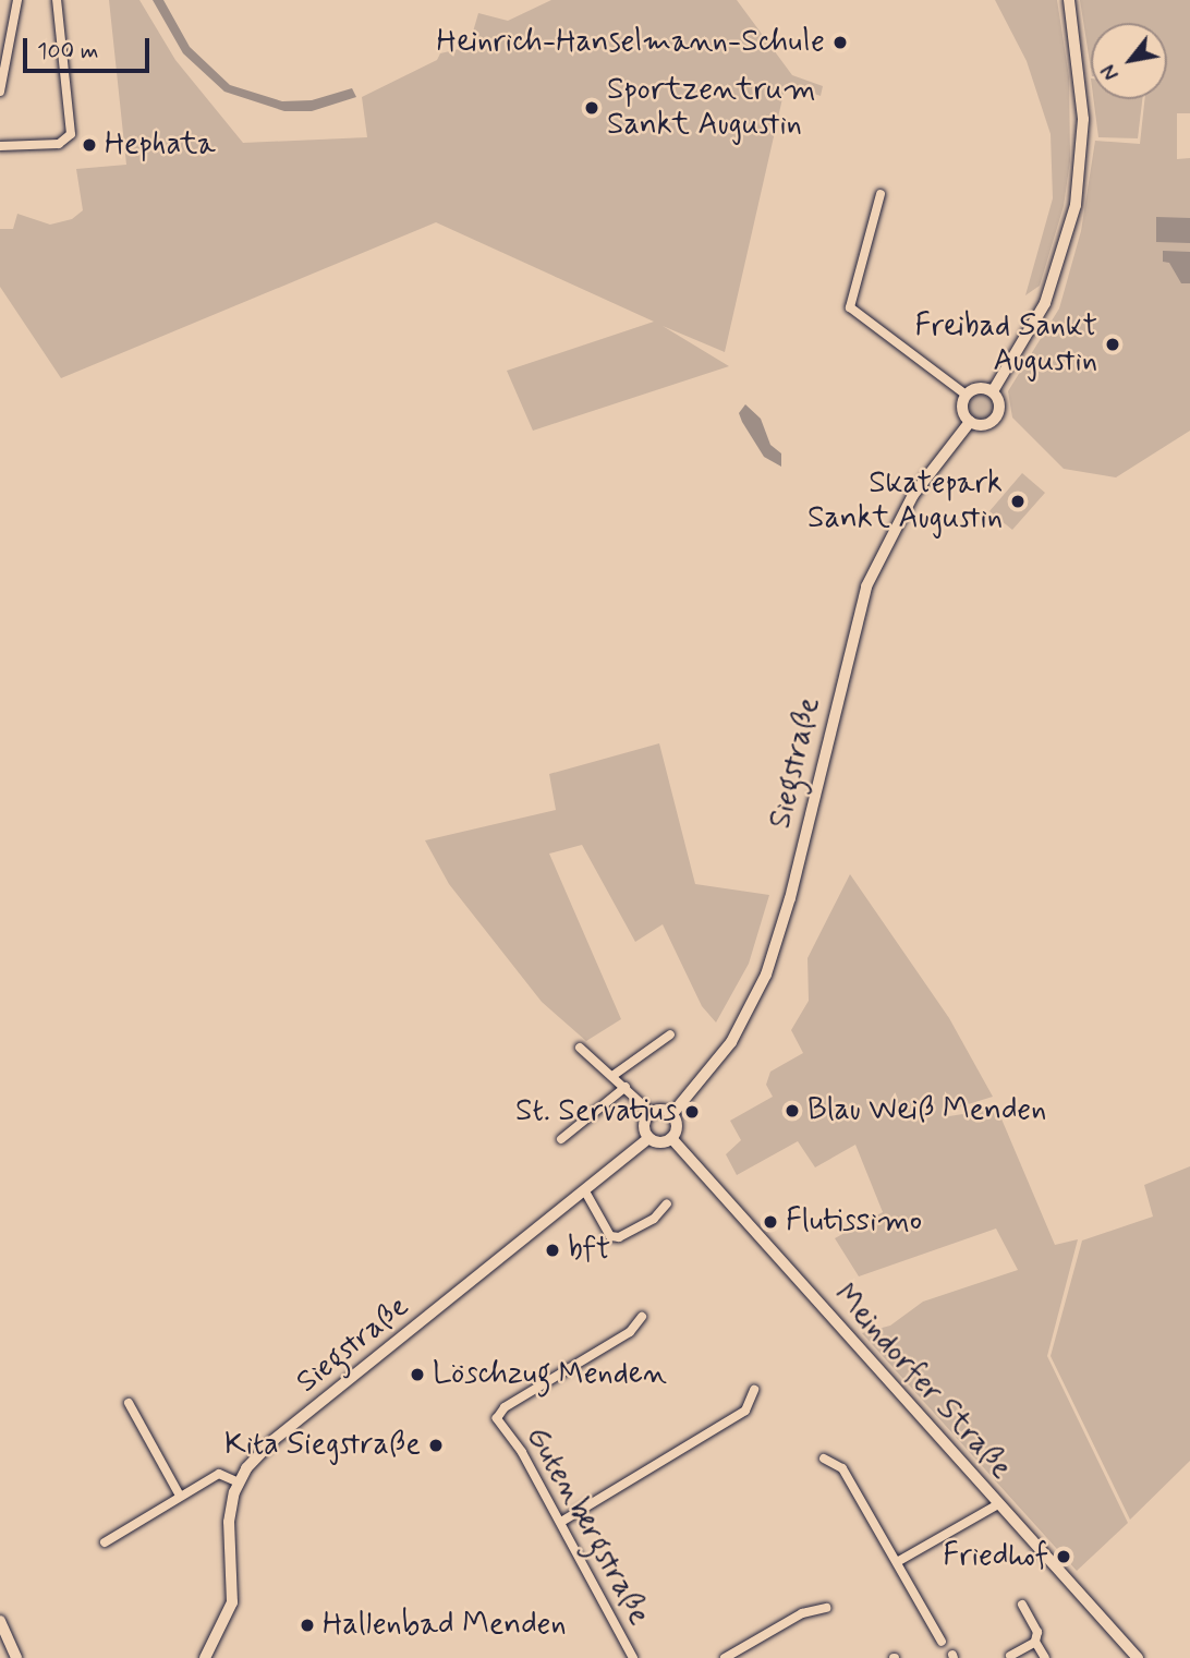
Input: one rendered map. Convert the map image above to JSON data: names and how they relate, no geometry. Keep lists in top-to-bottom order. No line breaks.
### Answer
{"streets":{"main road":["Siegstraße","Meindorfer Straße"],"street":["Gutenbergstraße"]},"crossings":[["Siegstraße","Meindorfer Straße"]],"places":["Heinrich-Hanselmann-Schule","Sportzentrum Sankt Augustin","Hephata","Freibad Sankt Augustin","Skatepark Sankt Augustin","Blau Weiß Menden","St. Servatius","Flutissimo","bft","Löschzug Menden","Kita Siegstraße","Friedhof","Hallenbad Menden"],"scale_bar":"100 m","north":"bottom left"}
